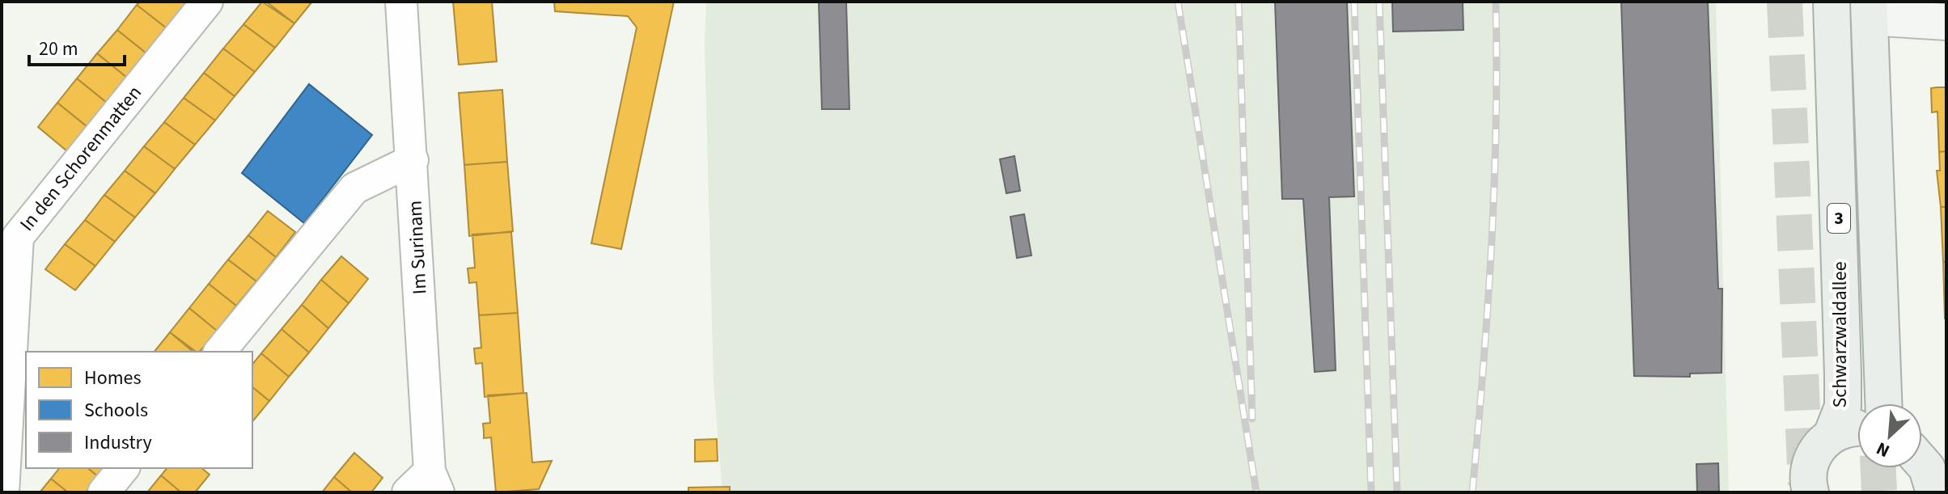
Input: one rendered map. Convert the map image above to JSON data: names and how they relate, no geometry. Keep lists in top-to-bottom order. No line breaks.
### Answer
{"streets":{"main road":["3","Schwarzwaldallee"],"street":["In den Schorenmatten","Im Surinam"]},"crossings":[["3","Schwarzwaldallee"]],"legend":["Homes","Schools","Industry"],"scale_bar":"20 m","north":"bottom left"}
